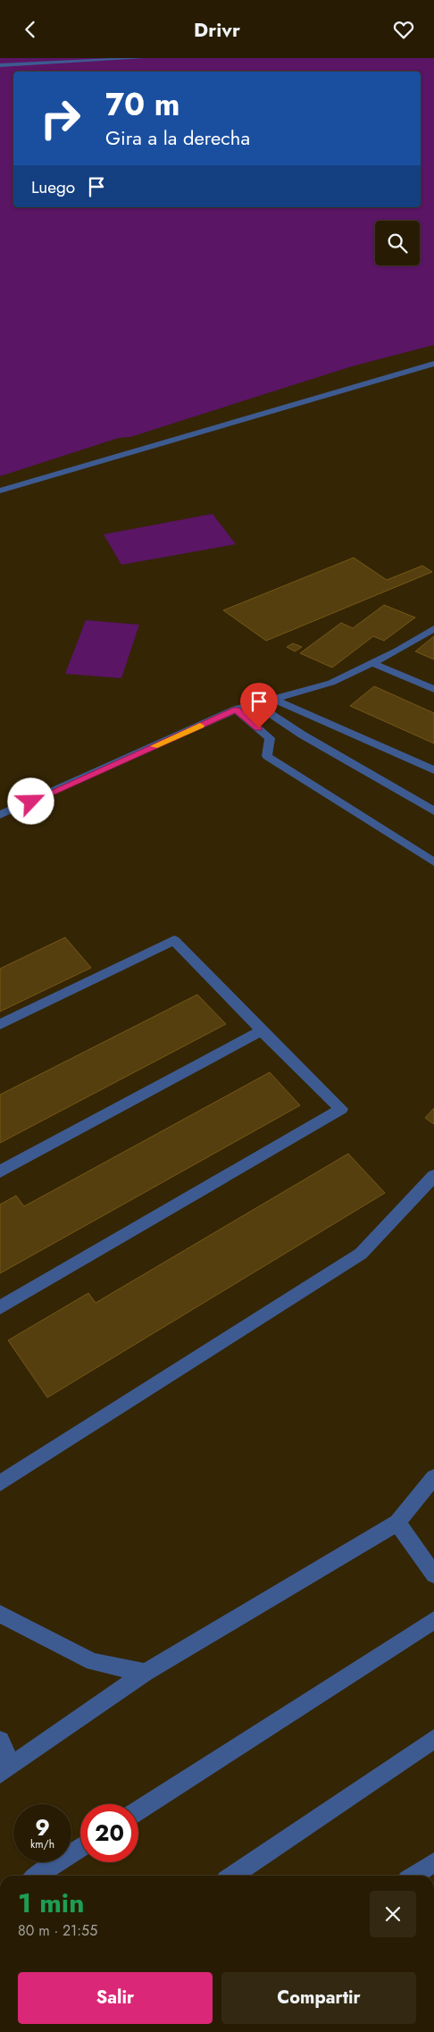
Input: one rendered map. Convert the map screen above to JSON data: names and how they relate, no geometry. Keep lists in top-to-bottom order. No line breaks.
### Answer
{"page":{"header":"Drivr","turn":["70 m","Gira a la derecha"],"then":"Luego","speed":"9 km/h","limit":"20","heading":["1 min","80 m · 21:55"],"buttons":["Salir","Compartir"]}}
